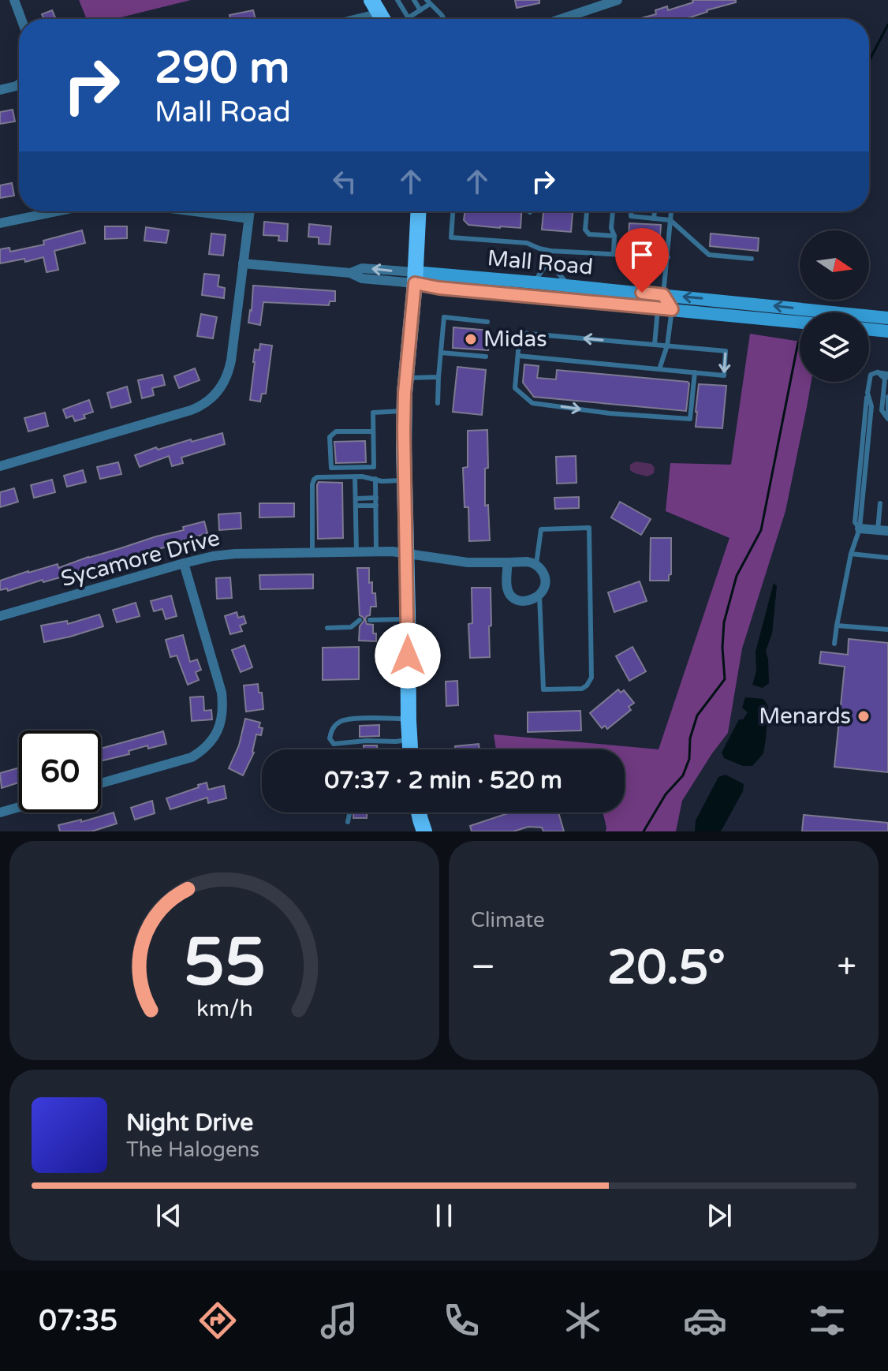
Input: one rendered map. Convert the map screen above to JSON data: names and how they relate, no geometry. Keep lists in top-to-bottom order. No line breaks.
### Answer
{"streets":{"main road":["Mall Road"],"street":["Sycamore Drive"]},"places":["Midas","Menards"],"north":"right","page":{"turn":["290 m","Mall Road"],"limit":"60","trip":"07:37 · 2 min · 520 m","tile":"Climate","heat":["−","20.5°","+"],"song":["Night Drive","The Halogens"],"tabs":"07:35","gauge":["55","km/h"]}}
